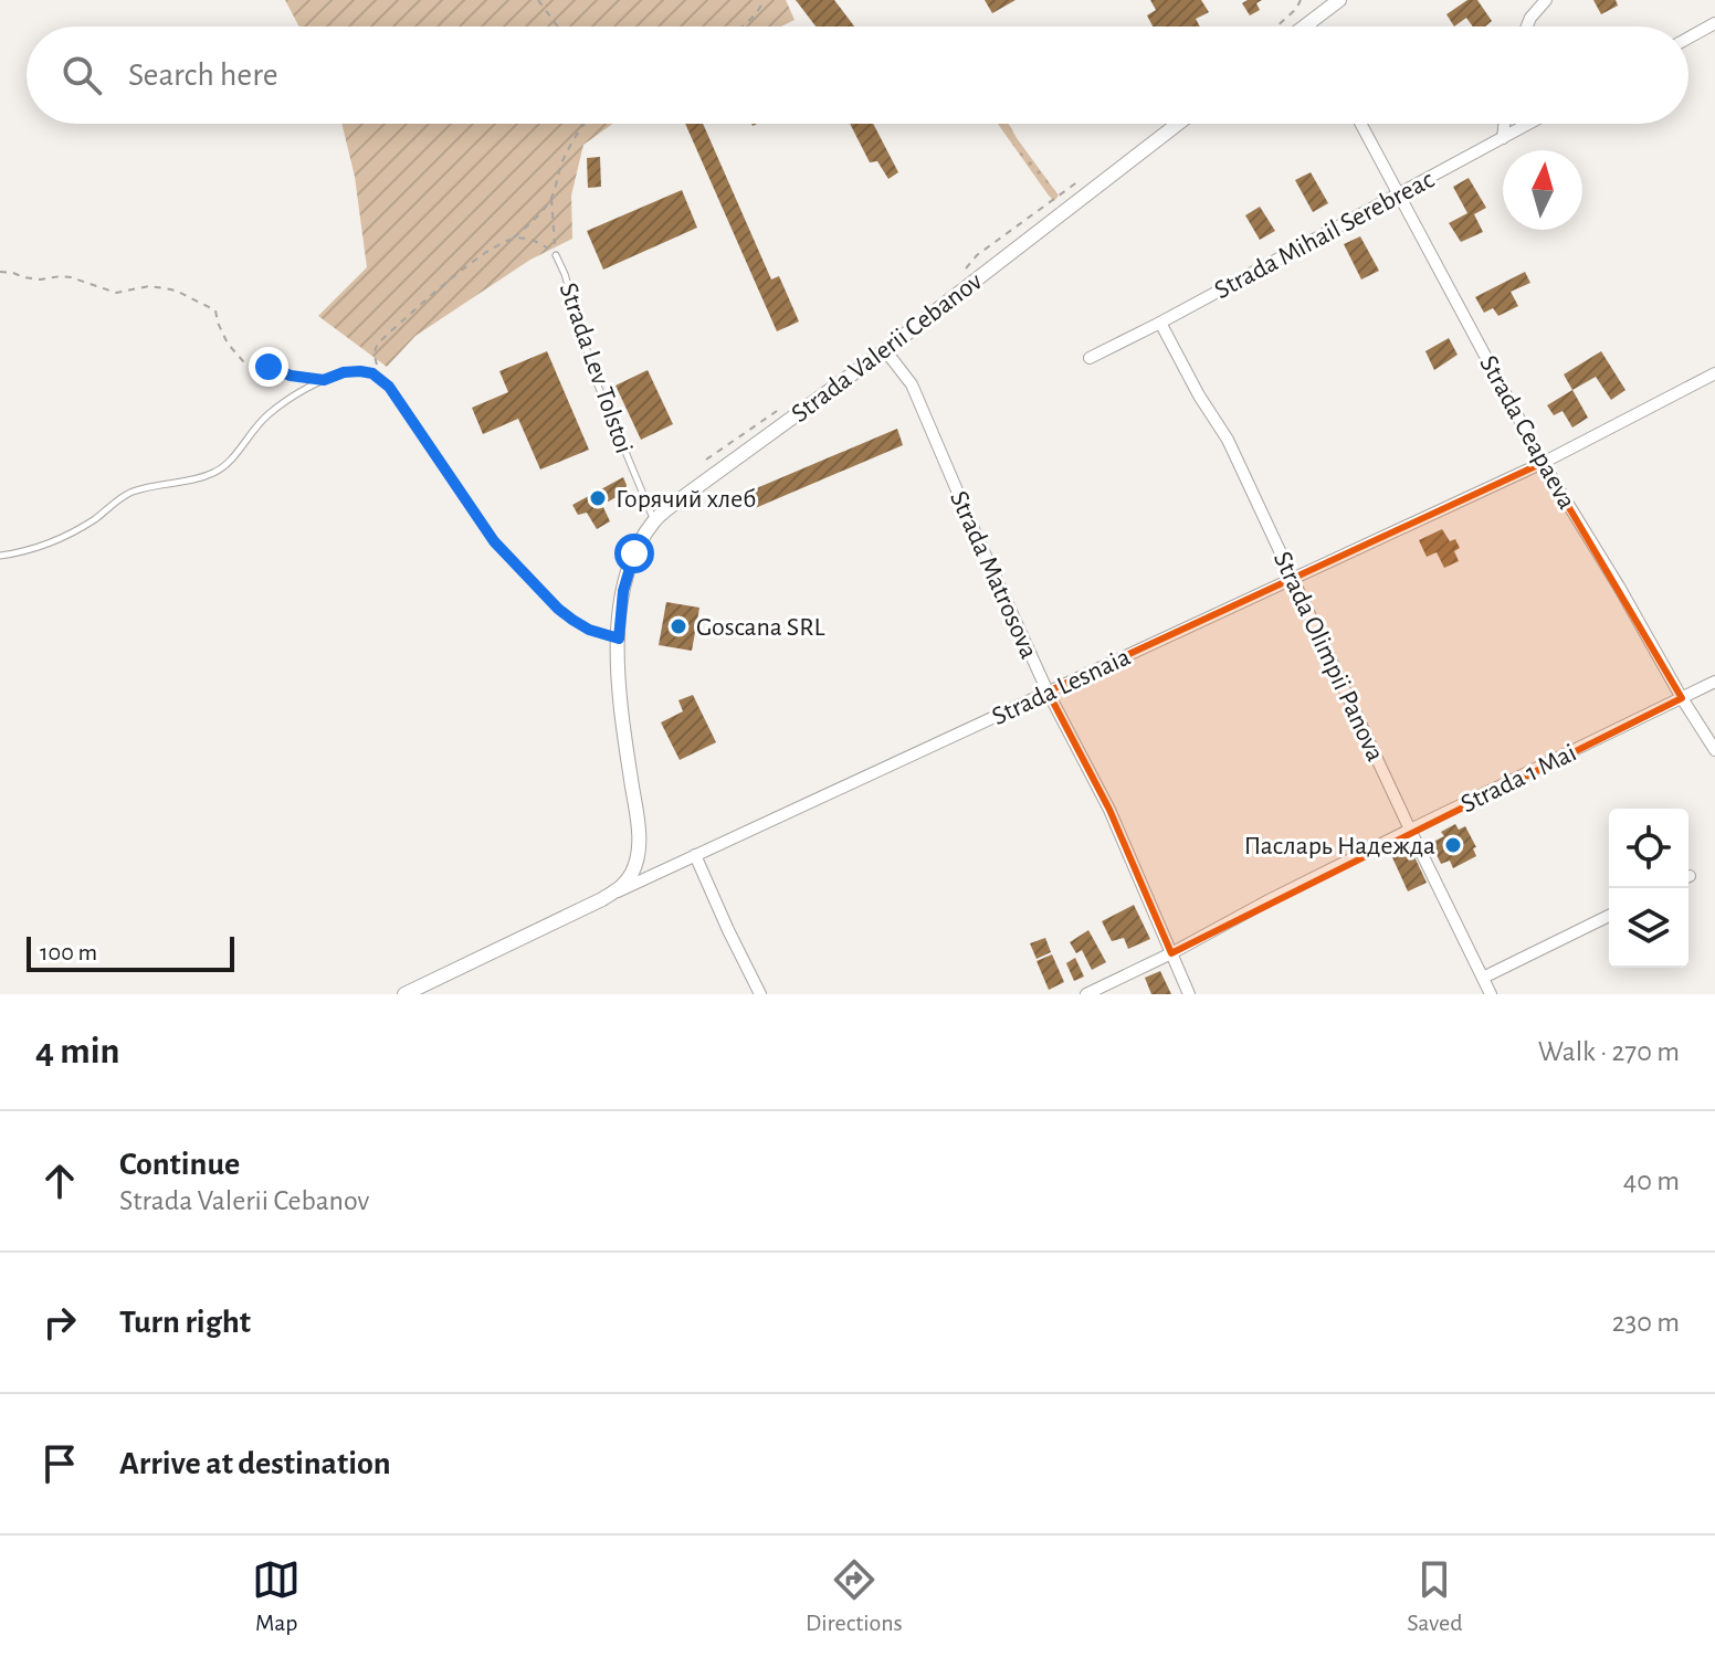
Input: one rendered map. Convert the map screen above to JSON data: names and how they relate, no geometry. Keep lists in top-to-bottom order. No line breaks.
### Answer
{"streets":{"street":["Strada Mihail Serebreac","Strada Valerii Cebanov","Strada Ceapaeva","Strada Matrosova","Strada Olimpii Panova","Strada Lesnaia","Strada 1 Mai"],"lane":["Strada Lev Tolstoi"]},"crossings":[["Strada Mihail Serebreac","Strada Ceapaeva"],["Strada Mihail Serebreac","Strada Olimpii Panova"],["Strada Valerii Cebanov","Strada Lev Tolstoi"],["Strada Valerii Cebanov","Strada Matrosova"],["Strada Valerii Cebanov","Strada Lesnaia"],["Strada Ceapaeva","Strada Lesnaia"],["Strada Ceapaeva","Strada 1 Mai"],["Strada Matrosova","Strada Lesnaia"],["Strada Matrosova","Strada 1 Mai"],["Strada Olimpii Panova","Strada Lesnaia"],["Strada Olimpii Panova","Strada 1 Mai"]],"places":["Горячий хлеб","Goscana SRL","Пасларь Надежда"],"scale_bar":"100 m","north":"top","page":{"search":"Search here","scale":"100 m","heading":["4 min","Walk · 270 m"],"list":[["Continue","Strada Valerii Cebanov","40 m"],["Turn right","230 m"],"Arrive at destination"],"nav":["Map","Directions","Saved"]}}
